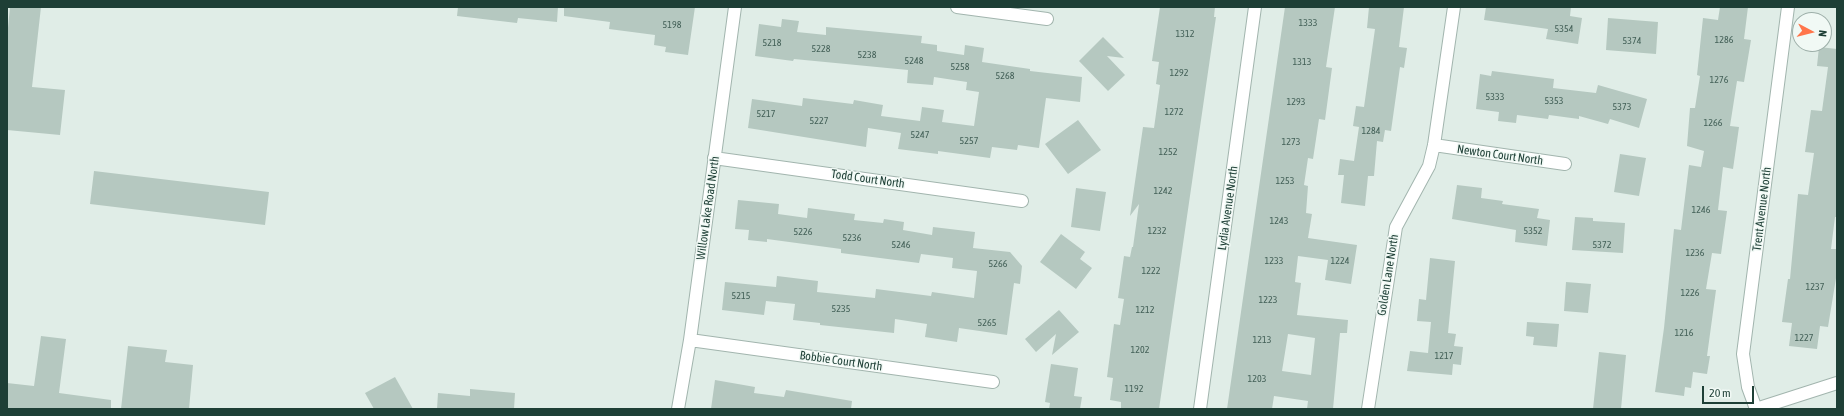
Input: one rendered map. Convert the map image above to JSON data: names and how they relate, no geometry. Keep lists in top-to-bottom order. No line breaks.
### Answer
{"streets":{"street":["Newton Court North","Todd Court North","Willow Lake Road North","Lydia Avenue North","Trent Avenue North","Golden Lane North","Bobbie Court North"]},"crossings":[["Newton Court North","Golden Lane North"],["Todd Court North","Willow Lake Road North"],["Willow Lake Road North","Bobbie Court North"]],"house_numbers":["1333","5198","5354","1312","1286","5374","5218","5228","5238","5248","1313","5258","1292","5268","1276","5333","5353","1293","5373","1272","5217","5227","1266","1284","5247","5257","1273","1252","1253","1242","1246","1243","1232","5352","5226","5236","5246","5372","1236","1233","1224","5266","1222","1237","1226","5215","1223","5235","1212","5265","1216","1227","1213","1202","1217","1203","1192"],"scale_bar":"20 m","north":"right"}
